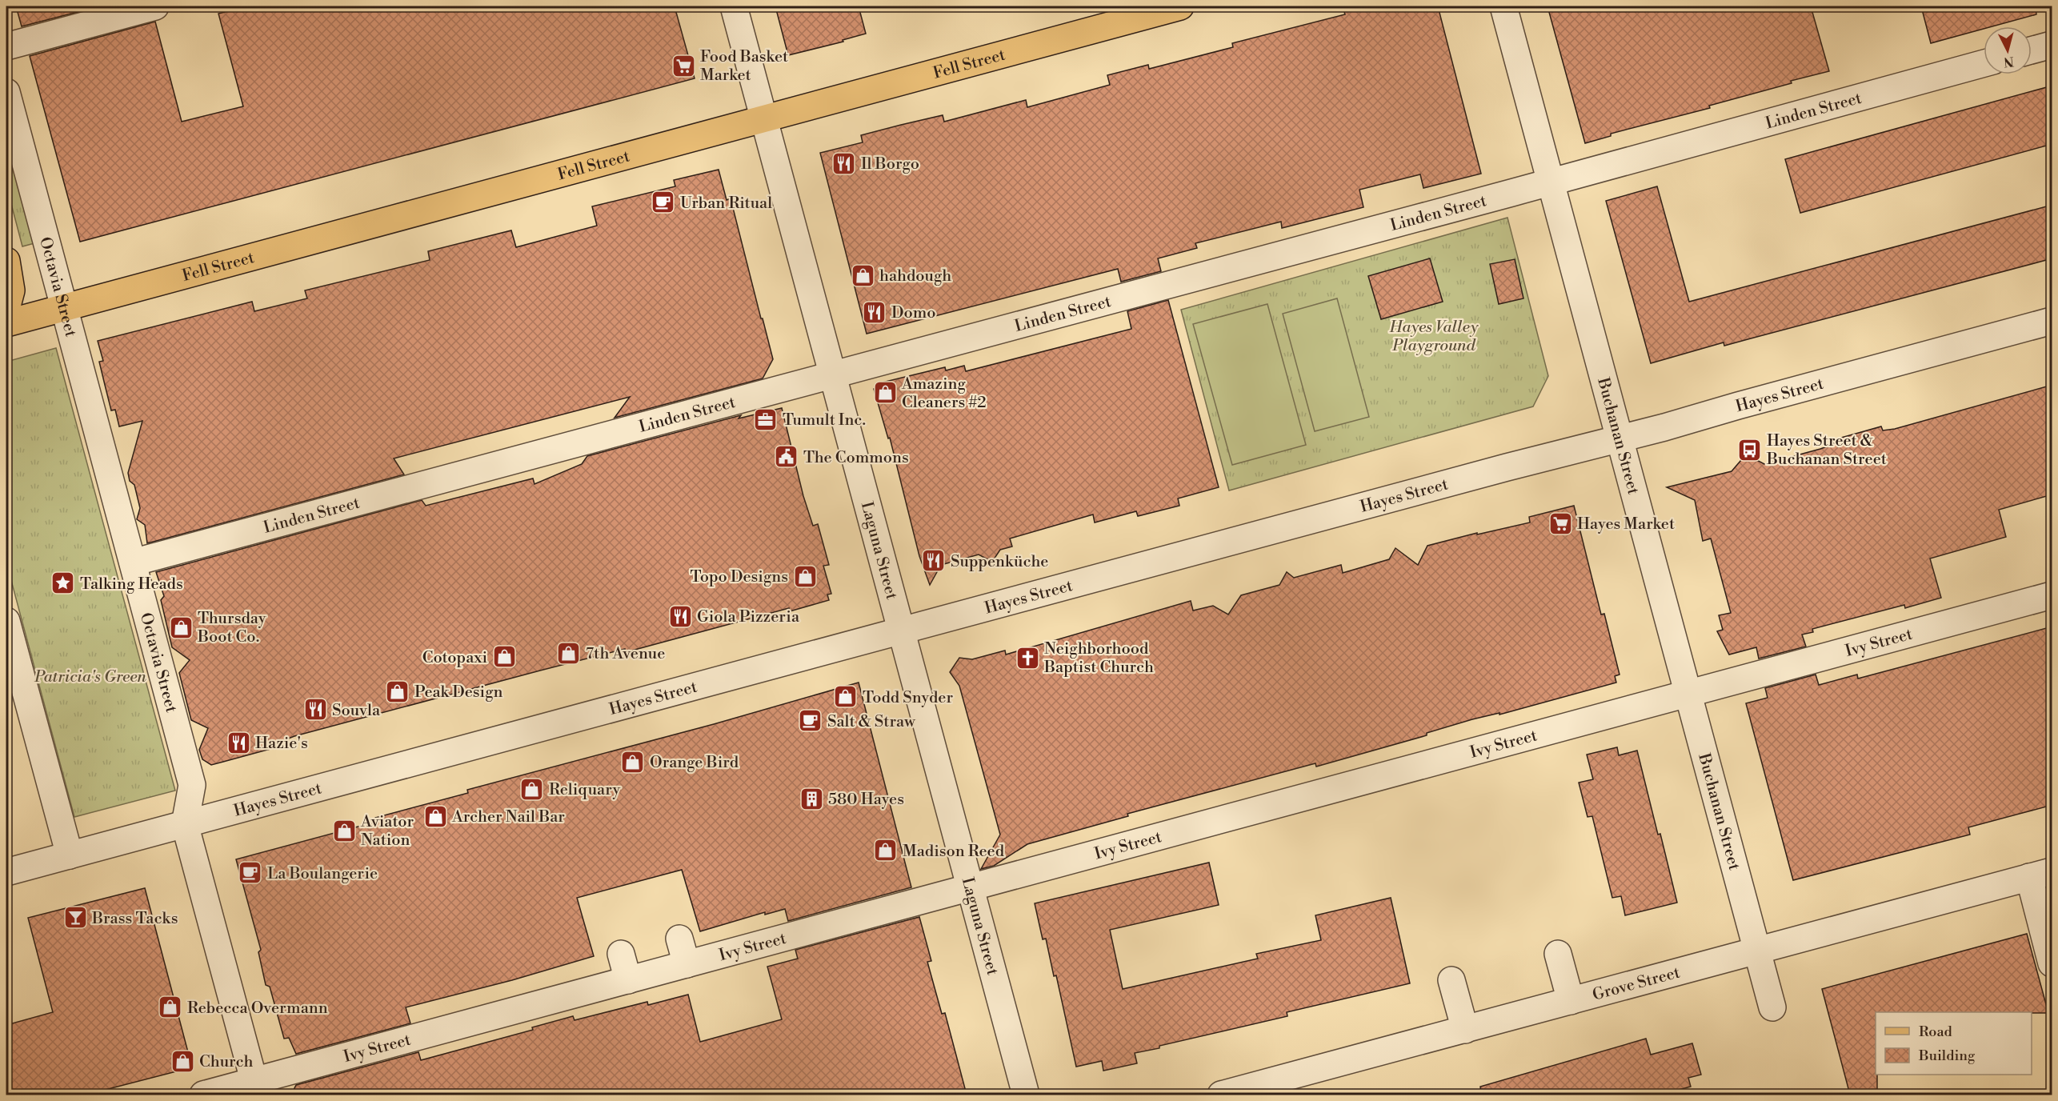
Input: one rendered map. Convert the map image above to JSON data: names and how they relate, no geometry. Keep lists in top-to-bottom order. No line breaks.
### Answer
{"streets":{"main road":["Fell Street"],"street":["Linden Street","Octavia Street","Hayes Street","Buchanan Street","Laguna Street","Ivy Street","Grove Street"]},"crossings":[["Fell Street","Octavia Street"],["Fell Street","Laguna Street"],["Linden Street","Octavia Street"],["Linden Street","Buchanan Street"],["Linden Street","Laguna Street"],["Octavia Street","Hayes Street"],["Octavia Street","Ivy Street"],["Hayes Street","Buchanan Street"],["Hayes Street","Laguna Street"],["Buchanan Street","Ivy Street"],["Buchanan Street","Grove Street"],["Laguna Street","Ivy Street"]],"parks":["Hayes Valley Playground","Patricia's Green"],"places":{"supermarket":["Food Basket Market","Hayes Market"],"restaurant":["Il Borgo","Domo","Suppenküche","Giola Pizzeria","Souvla","Hazie's"],"cafe":["Urban Ritual","Salt & Straw","La Boulangerie"],"shop":["hahdough","Amazing Cleaners #2","Topo Designs","Thursday Boot Co.","7th Avenue","Cotopaxi","Peak Design","Todd Snyder","Orange Bird","Reliquary","Archer Nail Bar","Aviator Nation","Madison Reed","Rebecca Overmann","Church"],"office":["Tumult Inc."],"bus stop":["Hayes Street & Buchanan Street"],"public building":["The Commons"],"place":["Talking Heads"],"church":["Neighborhood Baptist Church"],"building":["580 Hayes"],"bar":["Brass Tacks"]},"legend":["Road","Building"],"north":"bottom"}
